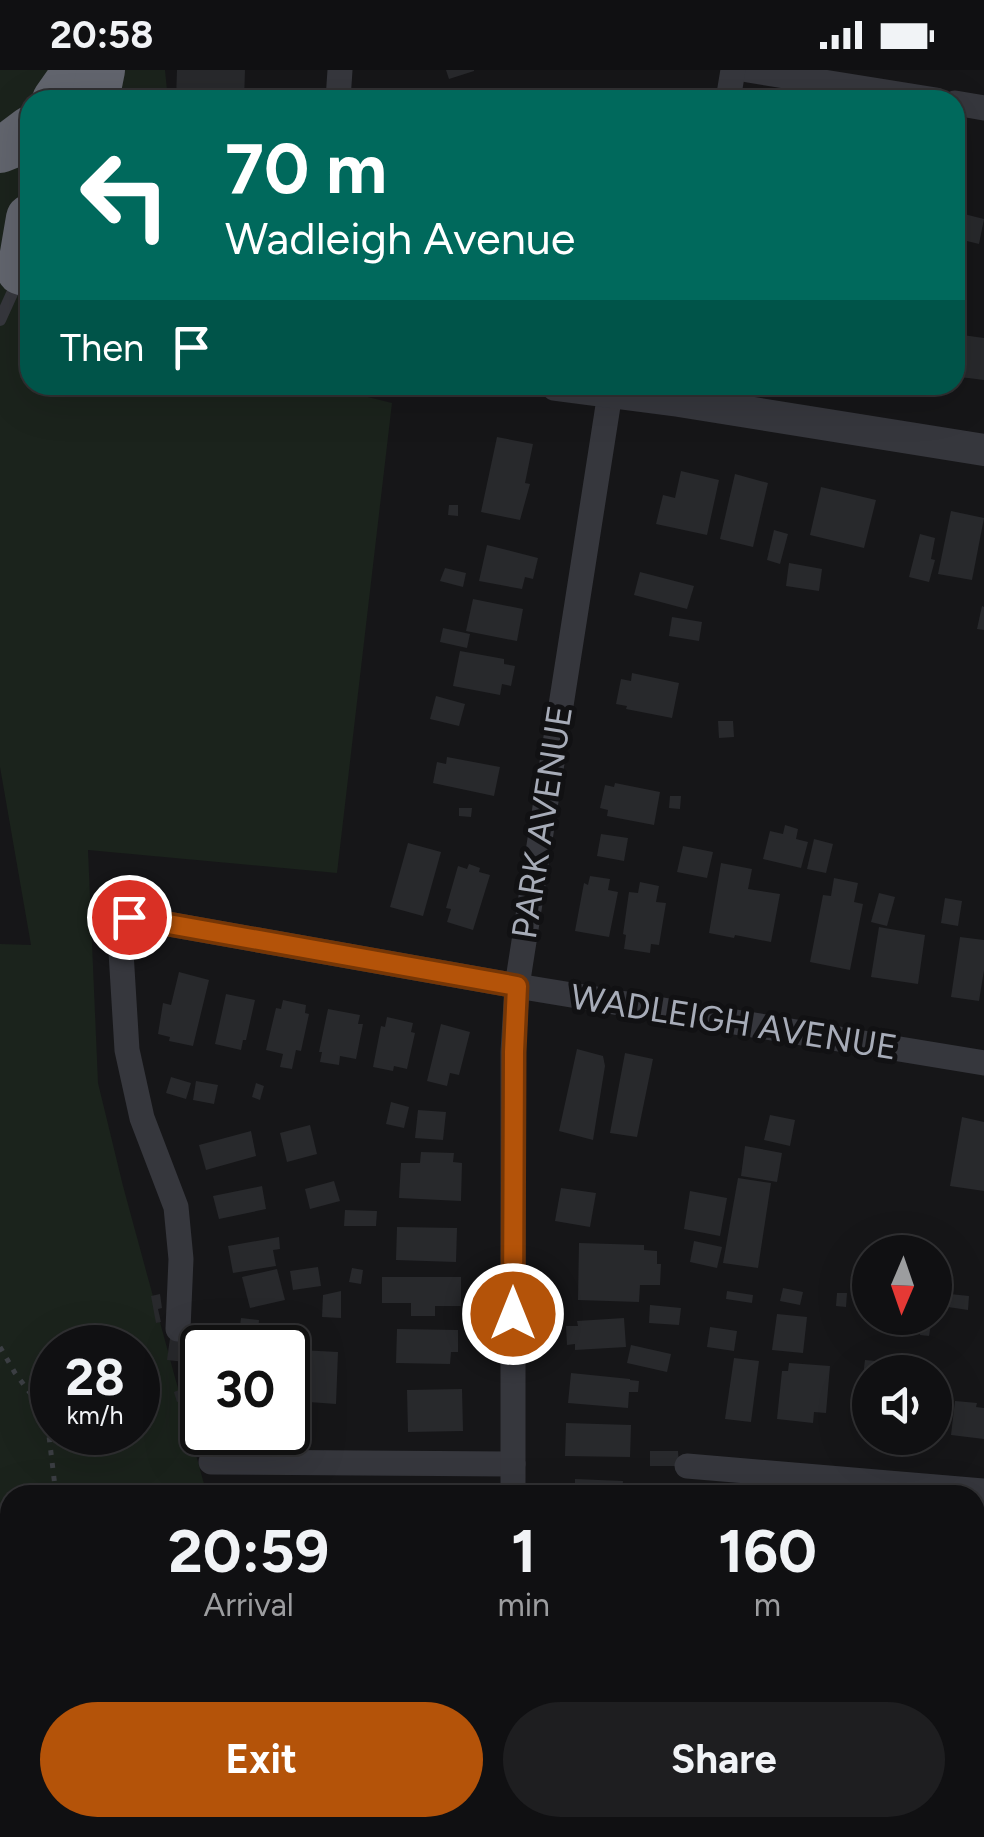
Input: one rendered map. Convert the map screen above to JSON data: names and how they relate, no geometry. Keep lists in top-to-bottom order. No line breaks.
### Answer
{"streets":{"street":["PARK AVENUE","WADLEIGH AVENUE"]},"crossings":[["PARK AVENUE","WADLEIGH AVENUE"]],"north":"bottom","page":{"status":"20:58","turn":["70 m","Wadleigh Avenue"],"then":"Then","speed":"28 km/h","limit":"30","eta":["20:59","Arrival","1","min","160","m"],"buttons":["Exit","Share"]}}
